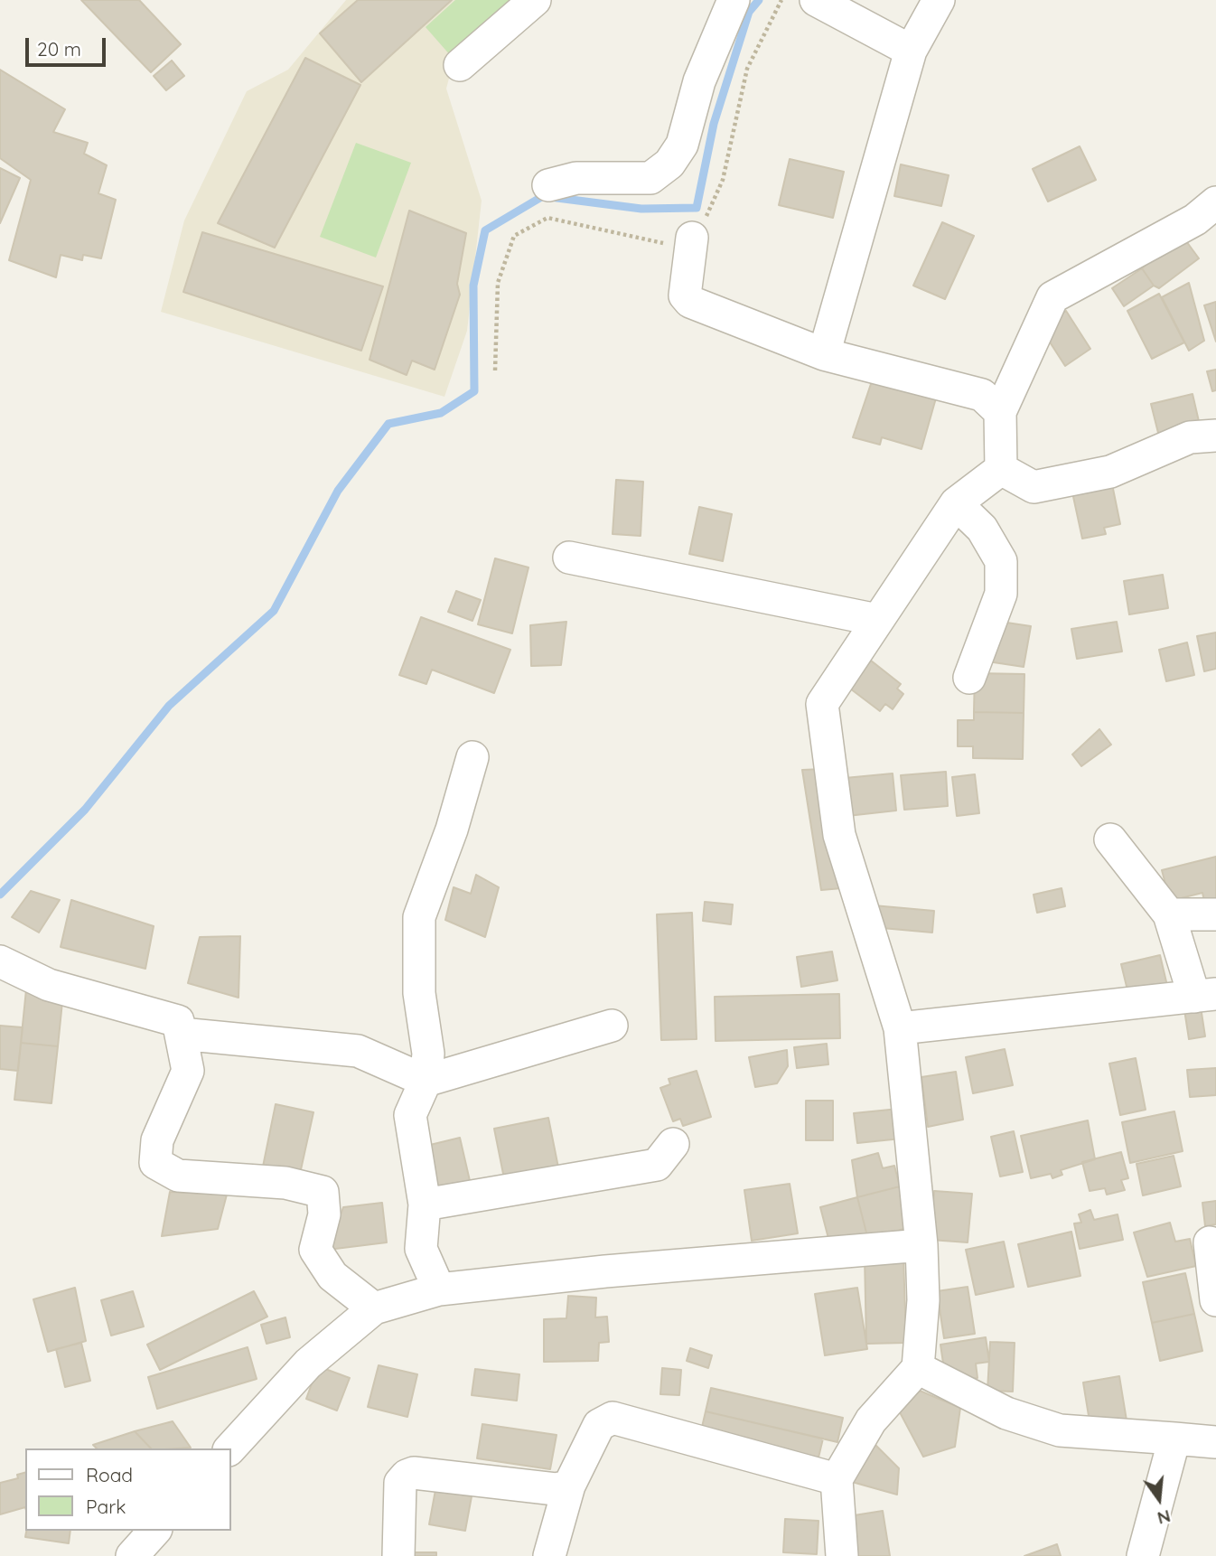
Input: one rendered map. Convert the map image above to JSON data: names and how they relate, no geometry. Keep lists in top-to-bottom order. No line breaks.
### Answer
{"legend":["Road","Park"],"scale_bar":"20 m","north":"bottom"}
